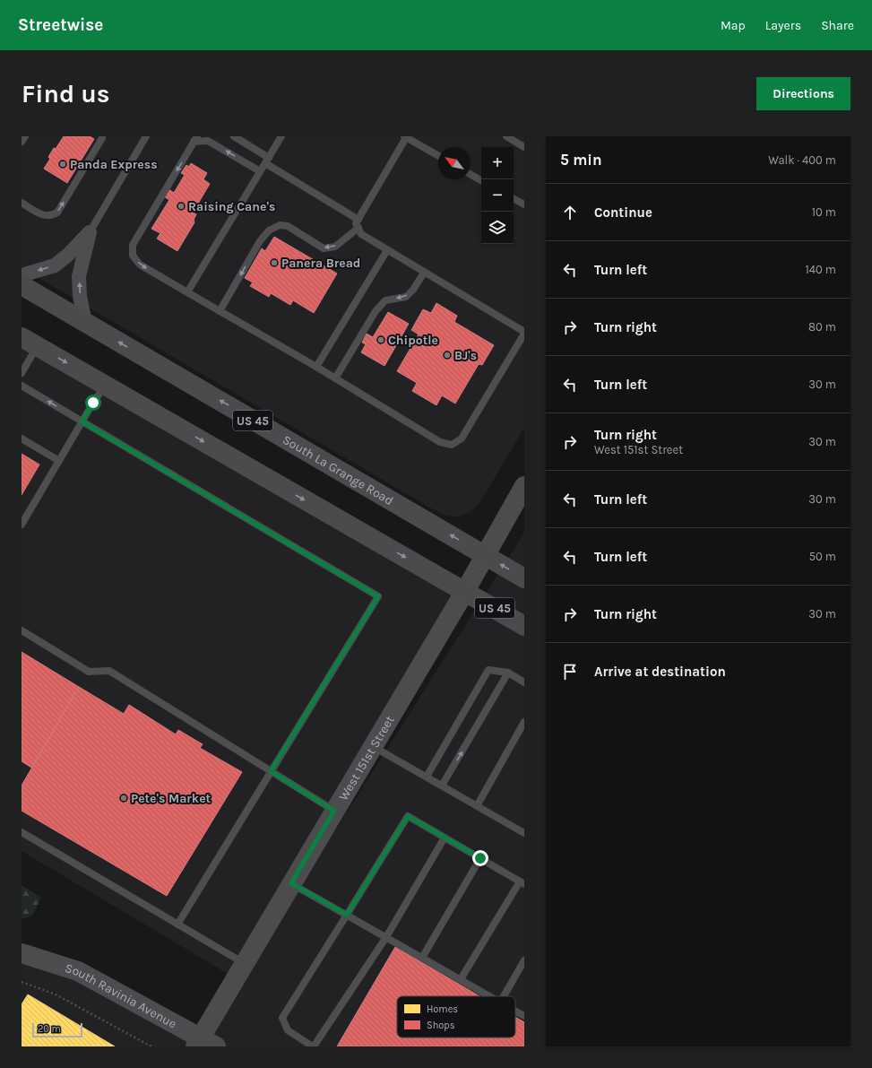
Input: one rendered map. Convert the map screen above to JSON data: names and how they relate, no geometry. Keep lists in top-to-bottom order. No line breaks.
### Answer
{"streets":{"highway":["US 45","South La Grange Road"],"street":["West 151st Street","South Ravinia Avenue"]},"crossings":[["US 45","West 151st Street"],["South La Grange Road","West 151st Street"],["West 151st Street","South Ravinia Avenue"]],"places":["Panda Express","Raising Cane's","Panera Bread","Chipotle","BJ's","Pete's Market"],"legend":["Homes","Shops"],"scale_bar":"20 m","north":"top left","page":{"header":"Streetwise","nav":["Map","Layers","Share"],"buttons":"Directions","title":"Find us","heading":["5 min","Walk · 400 m"],"map_buttons":["+","−"],"list":[["Continue","10 m"],["Turn left","140 m"],["Turn right","80 m"],["Turn left","30 m"],["Turn right","West 151st Street","30 m"],["Turn left","30 m"],["Turn left","50 m"],["Turn right","30 m"],"Arrive at destination"],"scale":"20 m"}}
